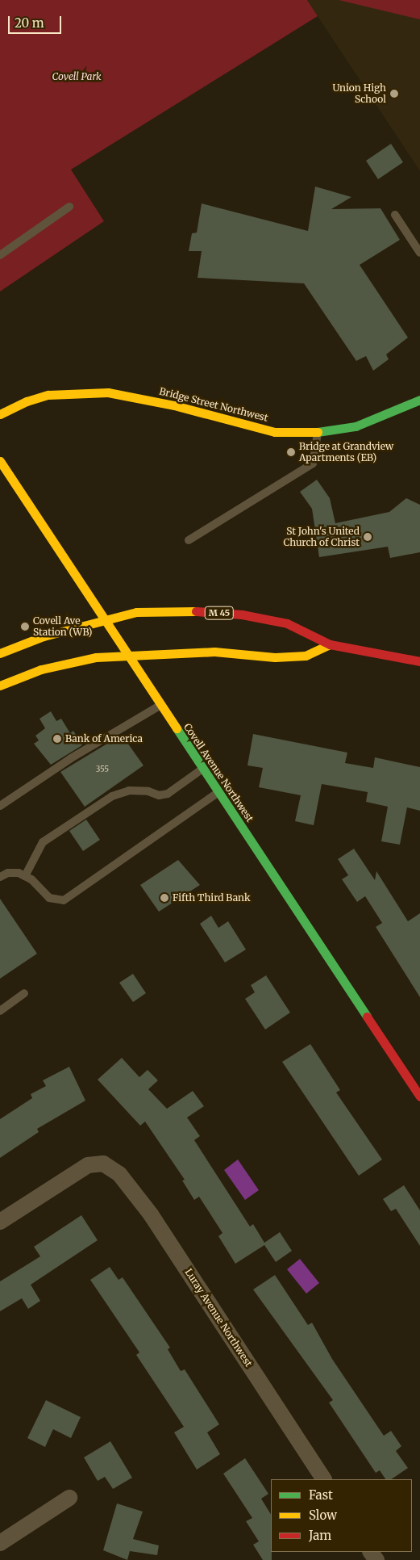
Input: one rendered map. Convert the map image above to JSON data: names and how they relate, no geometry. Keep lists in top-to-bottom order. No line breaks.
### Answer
{"streets":{"main road":["Bridge Street Northwest","M 45","Covell Avenue Northwest"],"street":["Luray Avenue Northwest"]},"crossings":[["M 45","Covell Avenue Northwest"]],"parks":["Covell Park"],"places":["Union High School","Bridge at Grandview Apartments (EB)","St John's United Church of Christ","Covell Ave Station (WB)","Bank of America","Fifth Third Bank"],"house_numbers":["355"],"legend":["Fast","Slow","Jam"],"scale_bar":"20 m"}
